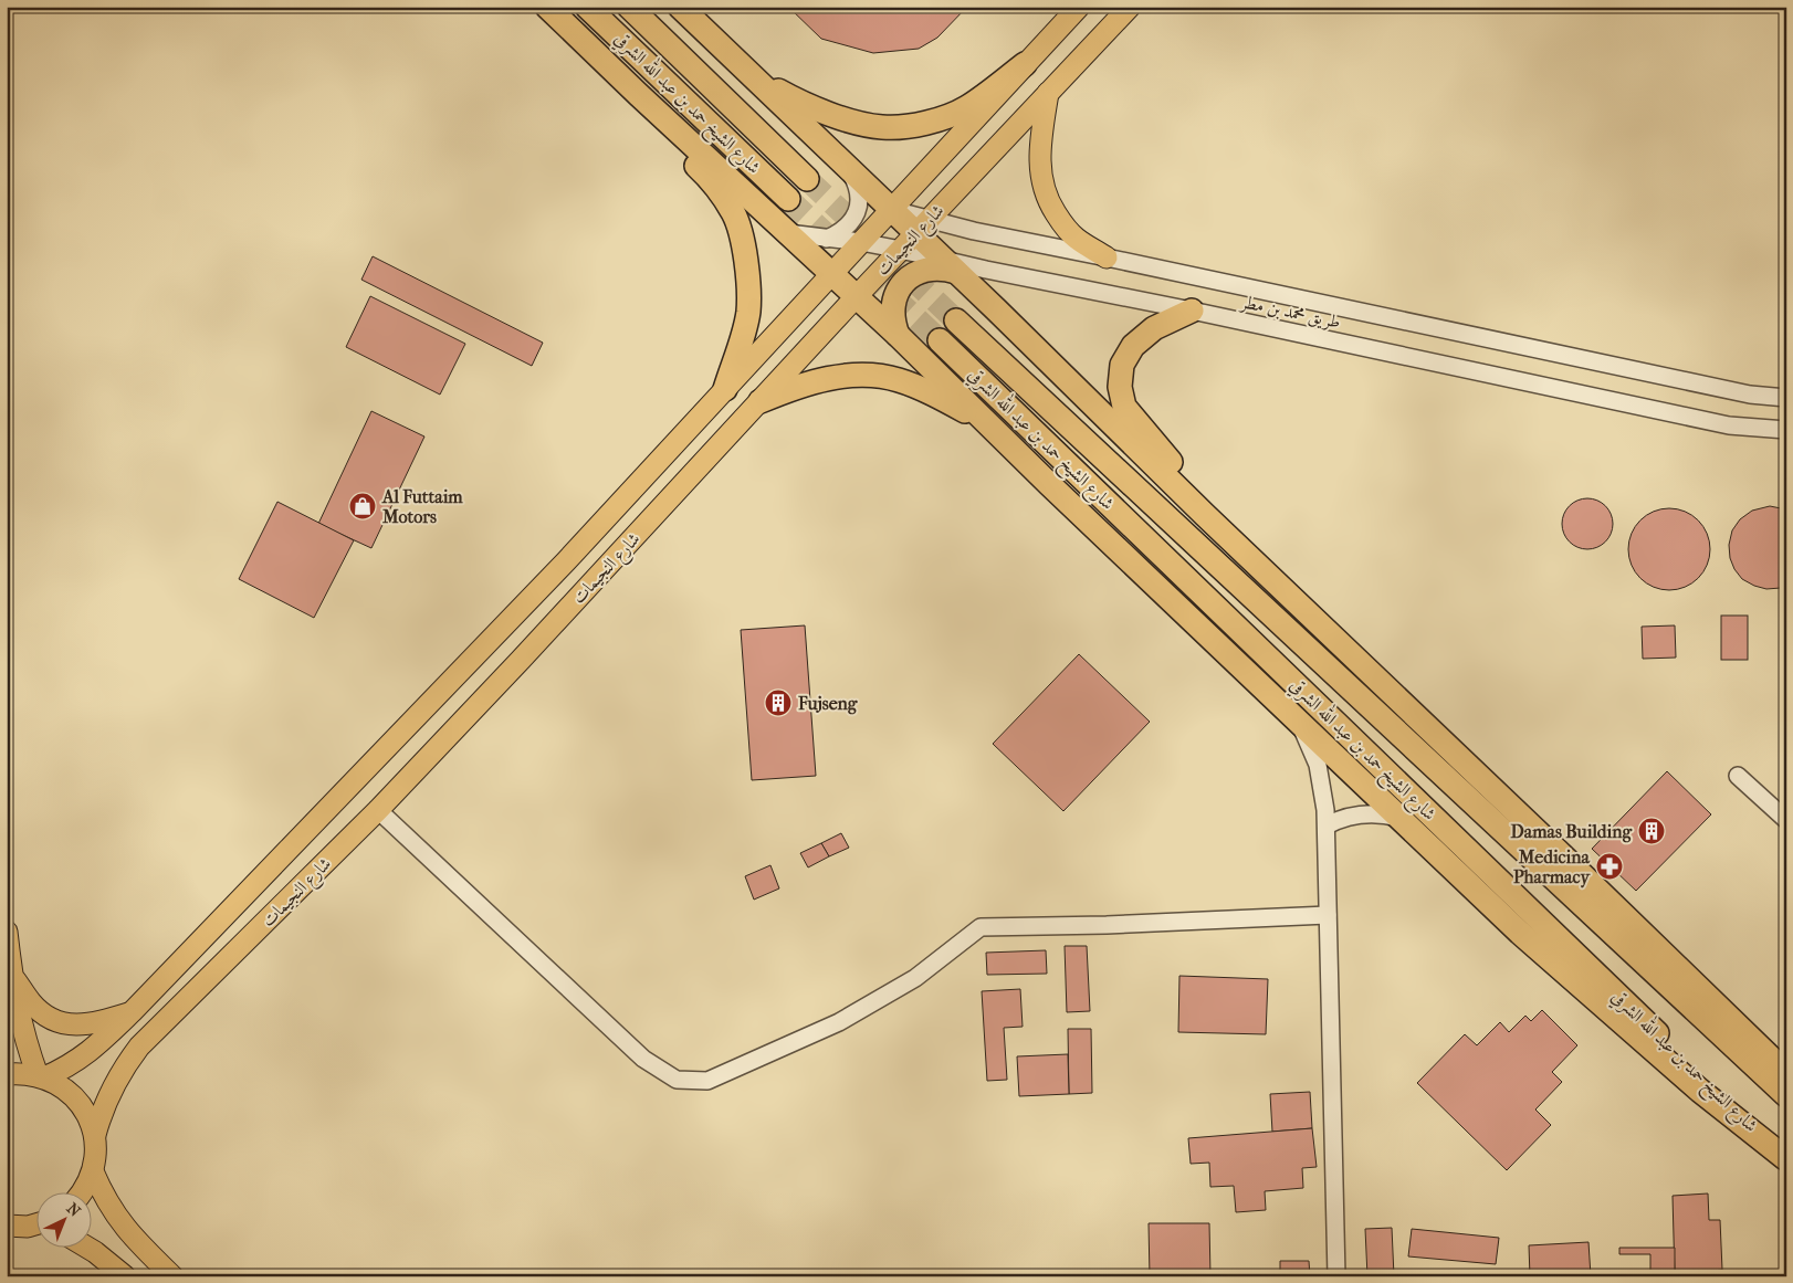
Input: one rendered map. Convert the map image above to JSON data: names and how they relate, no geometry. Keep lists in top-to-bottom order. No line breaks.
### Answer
{"streets":{"highway":["شارع الشيخ حمد بن عبد الله الشرقي"],"main road":["شارع النجيمات"],"street":["طريق محمد بن مطر"]},"crossings":[["شارع النجيمات","طريق محمد بن مطر"]],"places":{"shop":["Al Futtaim Motors"],"building":["Fujseng","Damas Building"],"pharmacy":["Medicina Pharmacy"]},"north":"top right"}
